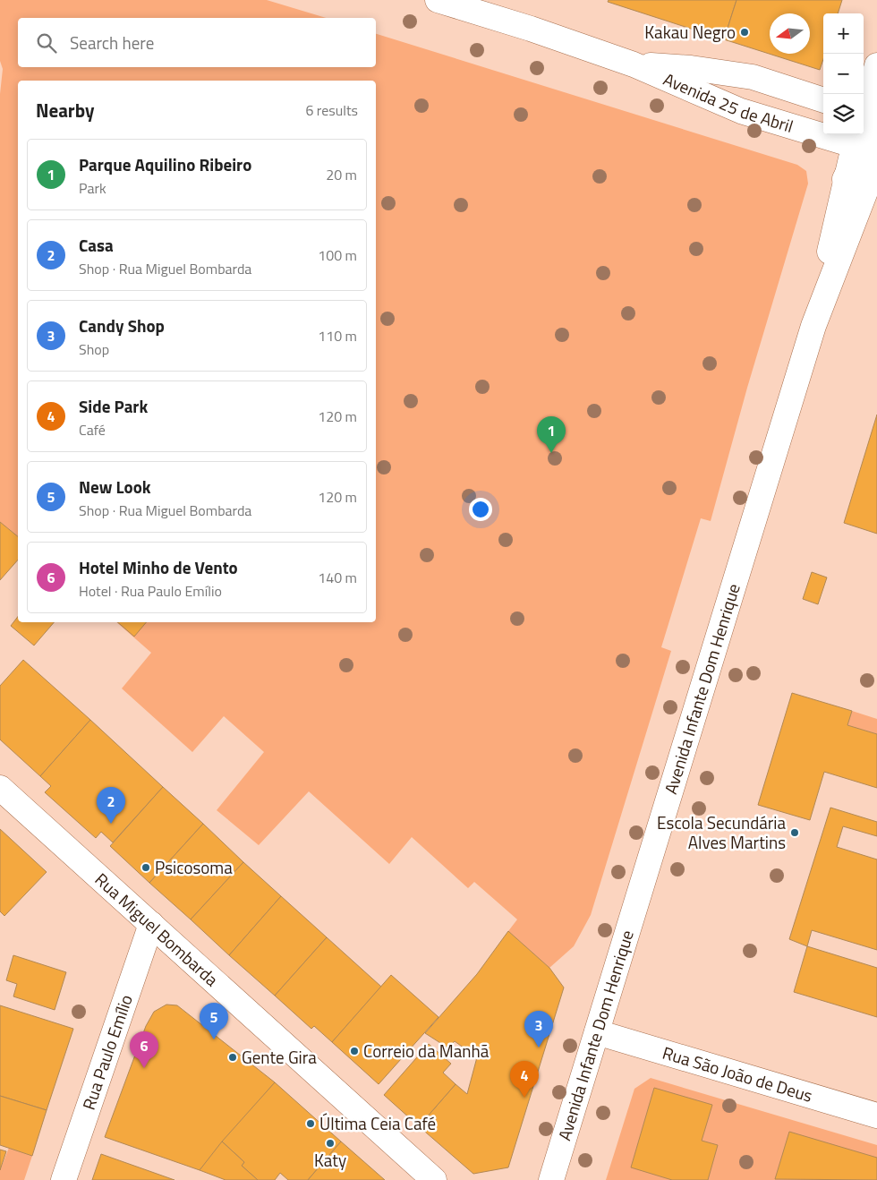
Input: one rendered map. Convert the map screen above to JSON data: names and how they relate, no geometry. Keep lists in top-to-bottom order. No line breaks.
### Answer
{"streets":{"main road":["Avenida 25 de Abril","Avenida Infante Dom Henrique","Rua Miguel Bombarda","Rua Paulo Emílio","Rua São João de Deus"]},"crossings":[["Avenida 25 de Abril","Avenida Infante Dom Henrique"],["Avenida Infante Dom Henrique","Rua São João de Deus"],["Rua Miguel Bombarda","Rua Paulo Emílio"]],"places":["Kakau Negro","Escola Secundária Alves Martins","Psicosoma","Correio da Manhã","Gente Gira","Última Ceia Café","Katy"],"north":"left","page":{"map_buttons":["+","−"],"search":"Search here","heading":["Nearby","6 results"],"list":[{"mark":"1","name":"Parque Aquilino Ribeiro","note":"Park","value":"20 m"},{"mark":"2","name":"Casa","note":"Shop · Rua Miguel Bombarda","value":"100 m"},{"mark":"3","name":"Candy Shop","note":"Shop","value":"110 m"},{"mark":"4","name":"Side Park","note":"Café","value":"120 m"},{"mark":"5","name":"New Look","note":"Shop · Rua Miguel Bombarda","value":"120 m"},{"mark":"6","name":"Hotel Minho de Vento","note":"Hotel · Rua Paulo Emílio","value":"140 m"}],"pins":["1","2","5","3","6","4"]}}
